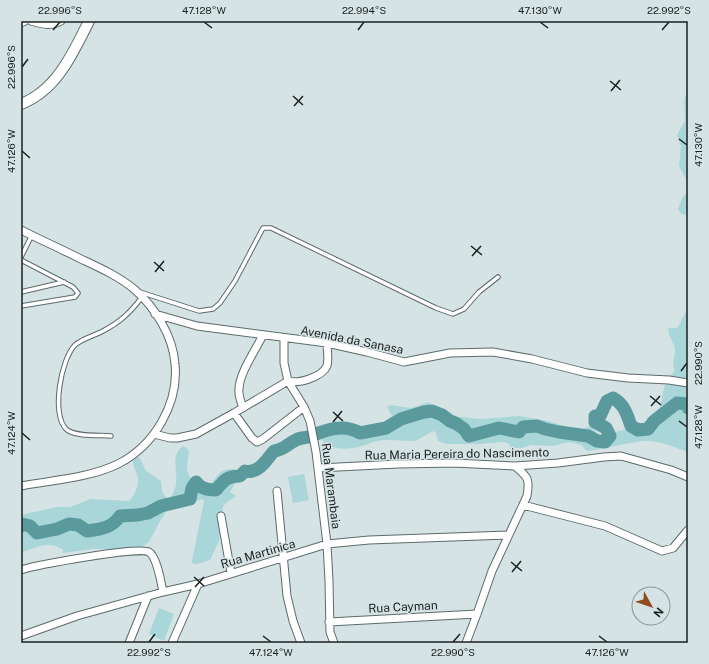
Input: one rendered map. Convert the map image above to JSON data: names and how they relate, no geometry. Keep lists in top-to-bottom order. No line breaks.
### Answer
{"streets":{"street":["Avenida da Sanasa","Rua Maria Pereira do Nascimento","Rua Marambaia","Rua Martinica","Rua Cayman"]},"crossings":[["Avenida da Sanasa","Rua Marambaia"],["Rua Maria Pereira do Nascimento","Rua Marambaia"],["Rua Marambaia","Rua Martinica"],["Rua Marambaia","Rua Cayman"]],"north":"bottom right","coordinates":["22.996°S","47.128°W","22.994°S","47.130°W","22.992°S","47.126°W","22.990°S","47.124°W"]}
